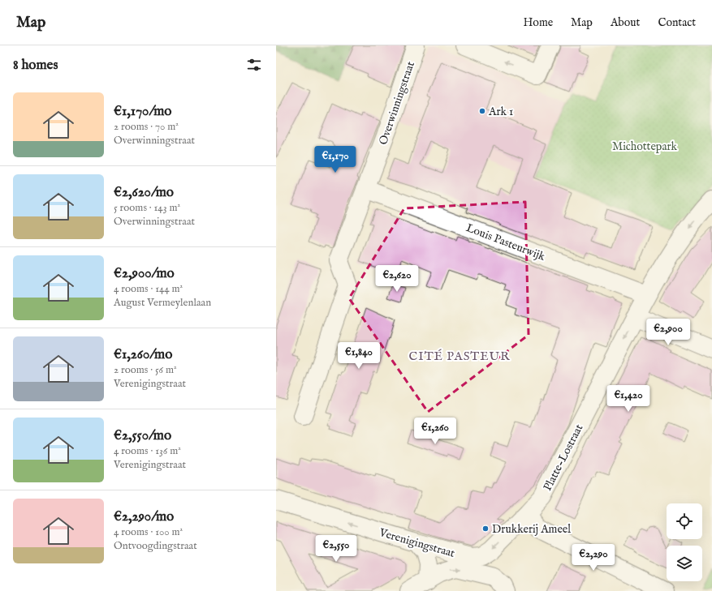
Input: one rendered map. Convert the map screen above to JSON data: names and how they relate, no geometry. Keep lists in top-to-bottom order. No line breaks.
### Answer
{"streets":{"street":["Overwinningstraat","Louis Pasteurwijk","Platte-Lostraat","Verenigingstraat"]},"crossings":[["Overwinningstraat","Louis Pasteurwijk"],["Louis Pasteurwijk","Platte-Lostraat"],["Platte-Lostraat","Verenigingstraat"]],"one_way":["Platte-Lostraat","Verenigingstraat"],"districts":["CITÉ PASTEUR"],"parks":["Michottepark"],"places":["Ark 1","Drukkerij Ameel"],"page":{"header":"Map","nav":["Home","Map","About","Contact"],"heading":"8 homes","list":[{"name":"€1,170/mo","note":"2 rooms · 70 m² · Overwinningstraat"},{"name":"€2,620/mo","note":"5 rooms · 143 m² · Overwinningstraat"},{"name":"€2,900/mo","note":"4 rooms · 144 m² · August Vermeylenlaan"},{"name":"€1,260/mo","note":"2 rooms · 56 m² · Verenigingstraat"},{"name":"€2,550/mo","note":"4 rooms · 136 m² · Verenigingstraat"},{"name":"€2,290/mo","note":"4 rooms · 100 m² · Ontvoogdingstraat"}],"price":["€1,170","€2,620","€2,900","€1,840","€1,420","€1,260","€2,550","€2,290"]}}
